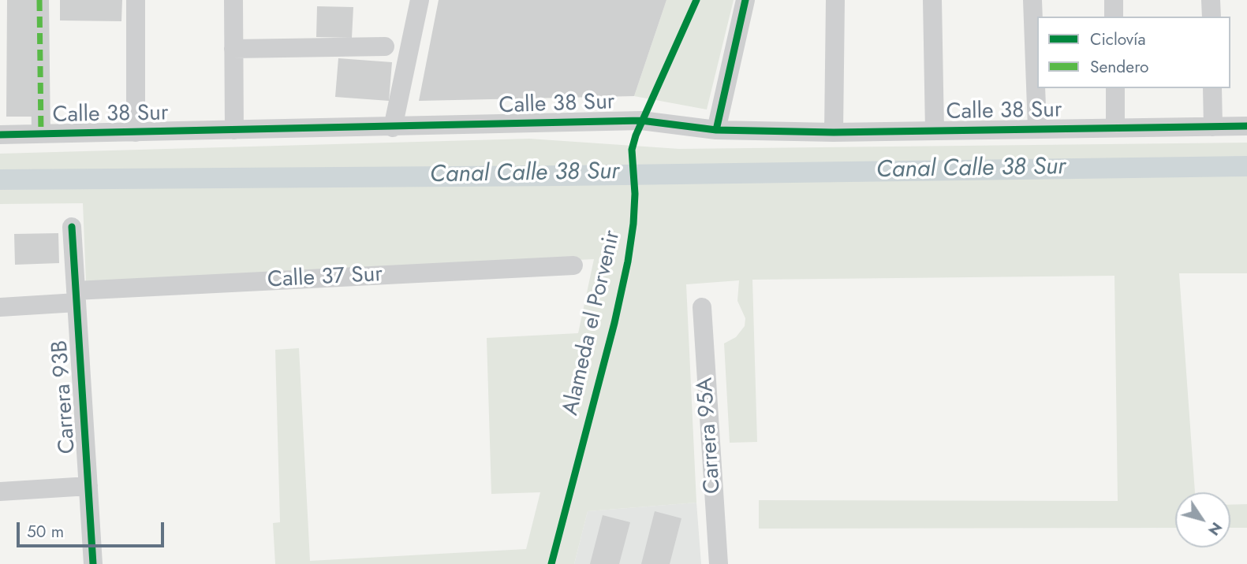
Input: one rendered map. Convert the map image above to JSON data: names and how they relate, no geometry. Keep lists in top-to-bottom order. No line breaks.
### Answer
{"streets":{"street":["Calle 38 Sur","Calle 37 Sur","Carrera 93B","Carrera 95A"],"cycle path":["Alameda el Porvenir"]},"crossings":[["Calle 37 Sur","Carrera 93B"]],"water":["Canal Calle 38 Sur"],"legend":["Ciclovía","Sendero"],"scale_bar":"50 m","north":"bottom right"}
